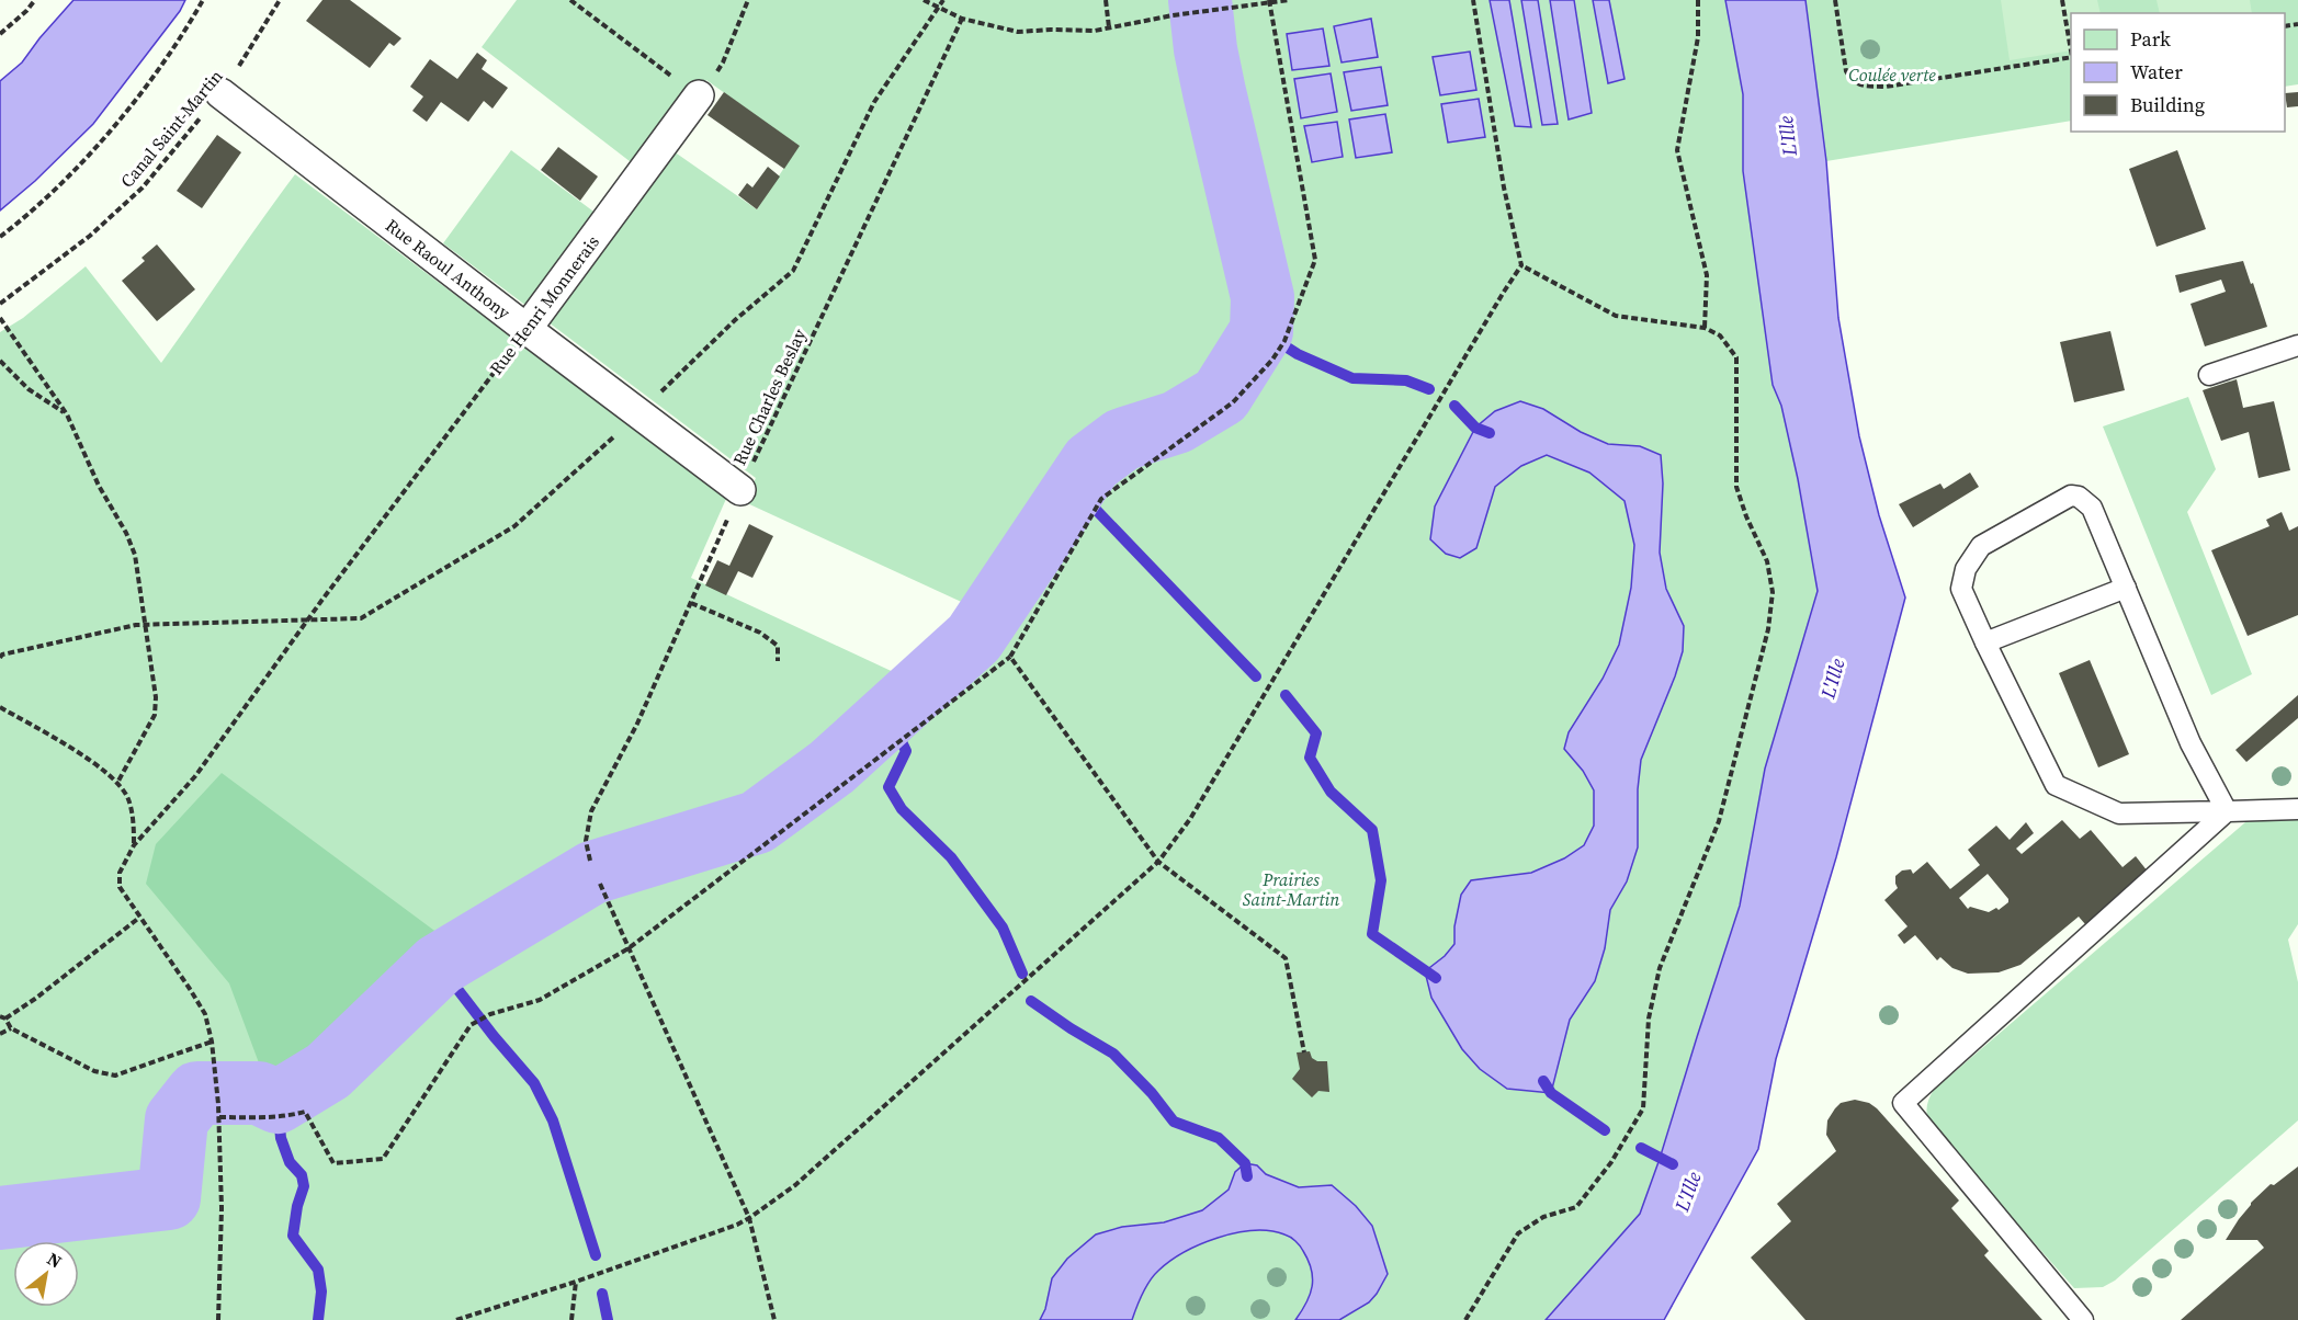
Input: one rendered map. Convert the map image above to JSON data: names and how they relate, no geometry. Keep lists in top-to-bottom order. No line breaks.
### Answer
{"streets":{"street":["Rue Raoul Anthony","Rue Henri Monnerais"],"path":["Canal Saint-Martin","Rue Charles Beslay"]},"crossings":[["Canal Saint-Martin","Rue Raoul Anthony"],["Rue Raoul Anthony","Rue Henri Monnerais"],["Rue Raoul Anthony","Rue Charles Beslay"]],"water":["L'Ille"],"parks":["Coulée verte","Prairies Saint-Martin"],"legend":["Park","Water","Building"],"north":"top right"}
